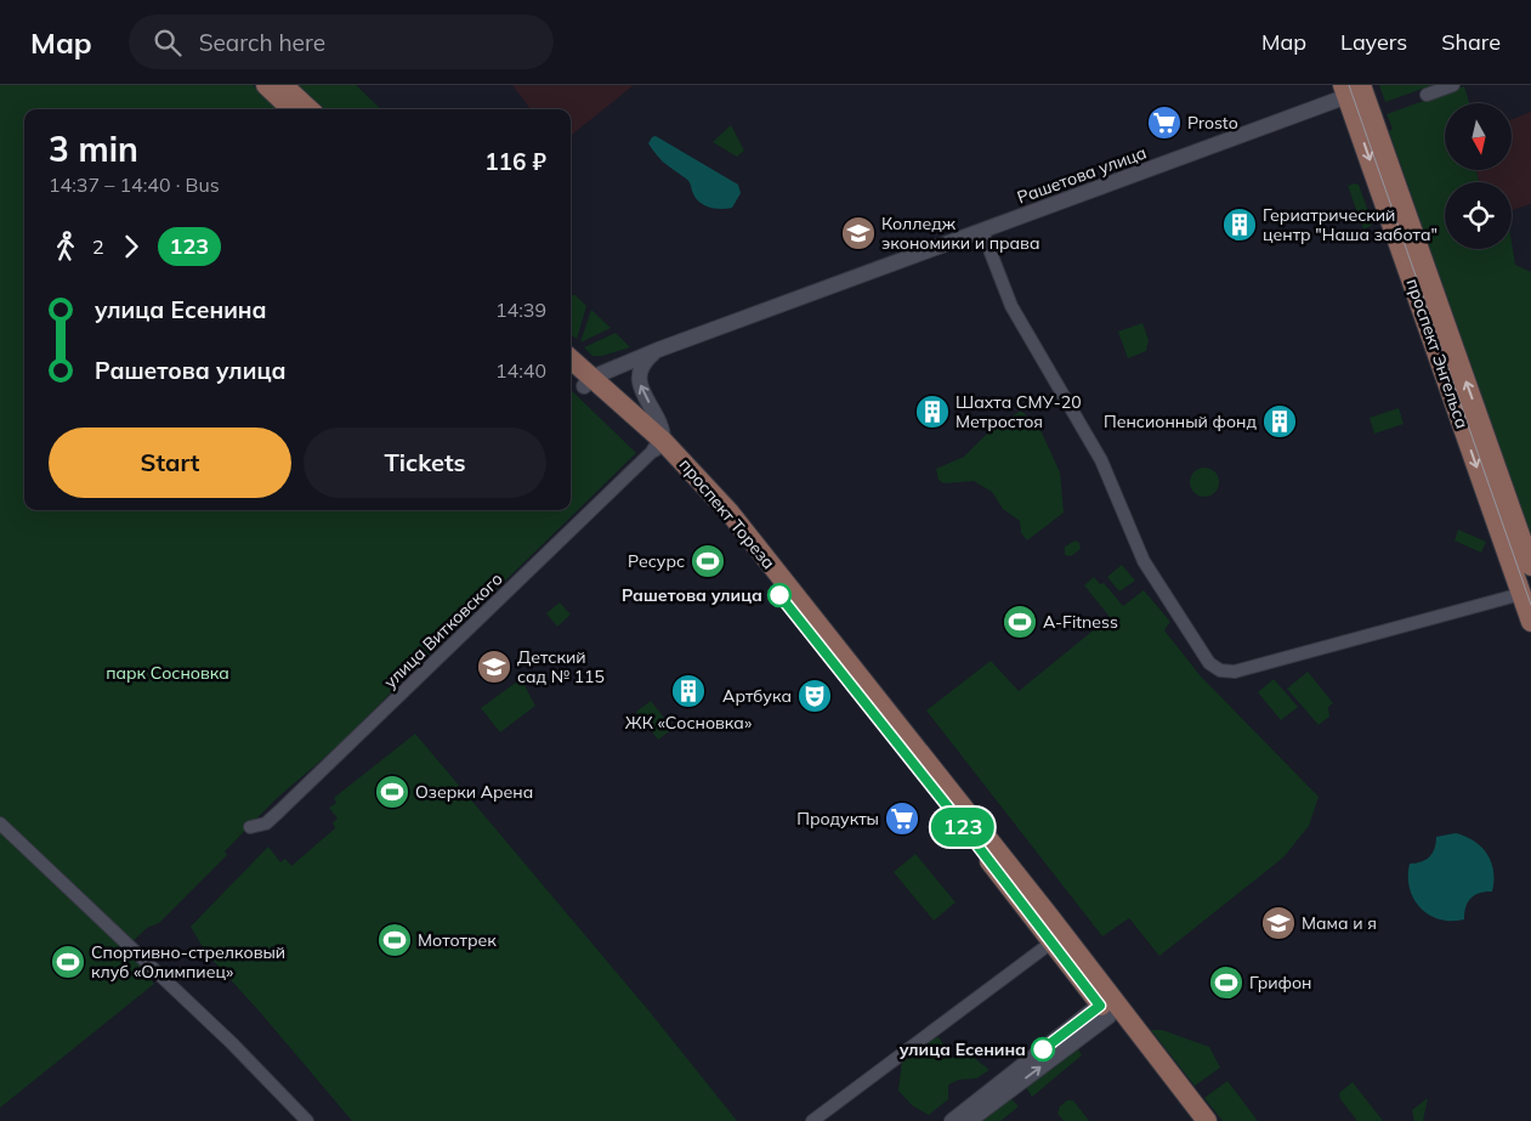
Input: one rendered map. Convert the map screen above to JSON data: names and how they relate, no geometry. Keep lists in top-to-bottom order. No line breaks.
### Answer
{"streets":{"main road":["проспект Энгельса","проспект Тореза"],"street":["Рашетова улица","улица Витковского"]},"crossings":[["Рашетова улица","проспект Энгельса"],["Рашетова улица","проспект Тореза"],["проспект Тореза","улица Витковского"]],"parks":["парк Сосновка"],"places":{"supermarket":["Prosto","Продукты"],"building":["Гериатрический центр \"Наша забота\"","Шахта СМУ-20 Метростоя","Пенсионный фонд","ЖК «Сосновка»"],"school or university":["Колледж экономики и права","Детский сад № 115","Мама и я"],"sports":["Ресурс","A-Fitness","Озерки Арена","Мототрек","Спортивно-стрелковый клуб «Олимпиец»","Грифон"],"other":["Рашетова улица","улица Есенина"],"theatre":["Артбука"]},"lines":["bus line 123"],"north":"bottom","page":{"header":"Map","search":"Search here","nav":["Map","Layers","Share"],"on_map":"123","heading":["3 min","14:37 – 14:40 · Bus","116 ₽"],"legs":["2","123"],"list":[{"name":"улица Есенина","value":"14:39"},{"name":"Рашетова улица","value":"14:40"}],"buttons":["Start","Tickets"]}}
